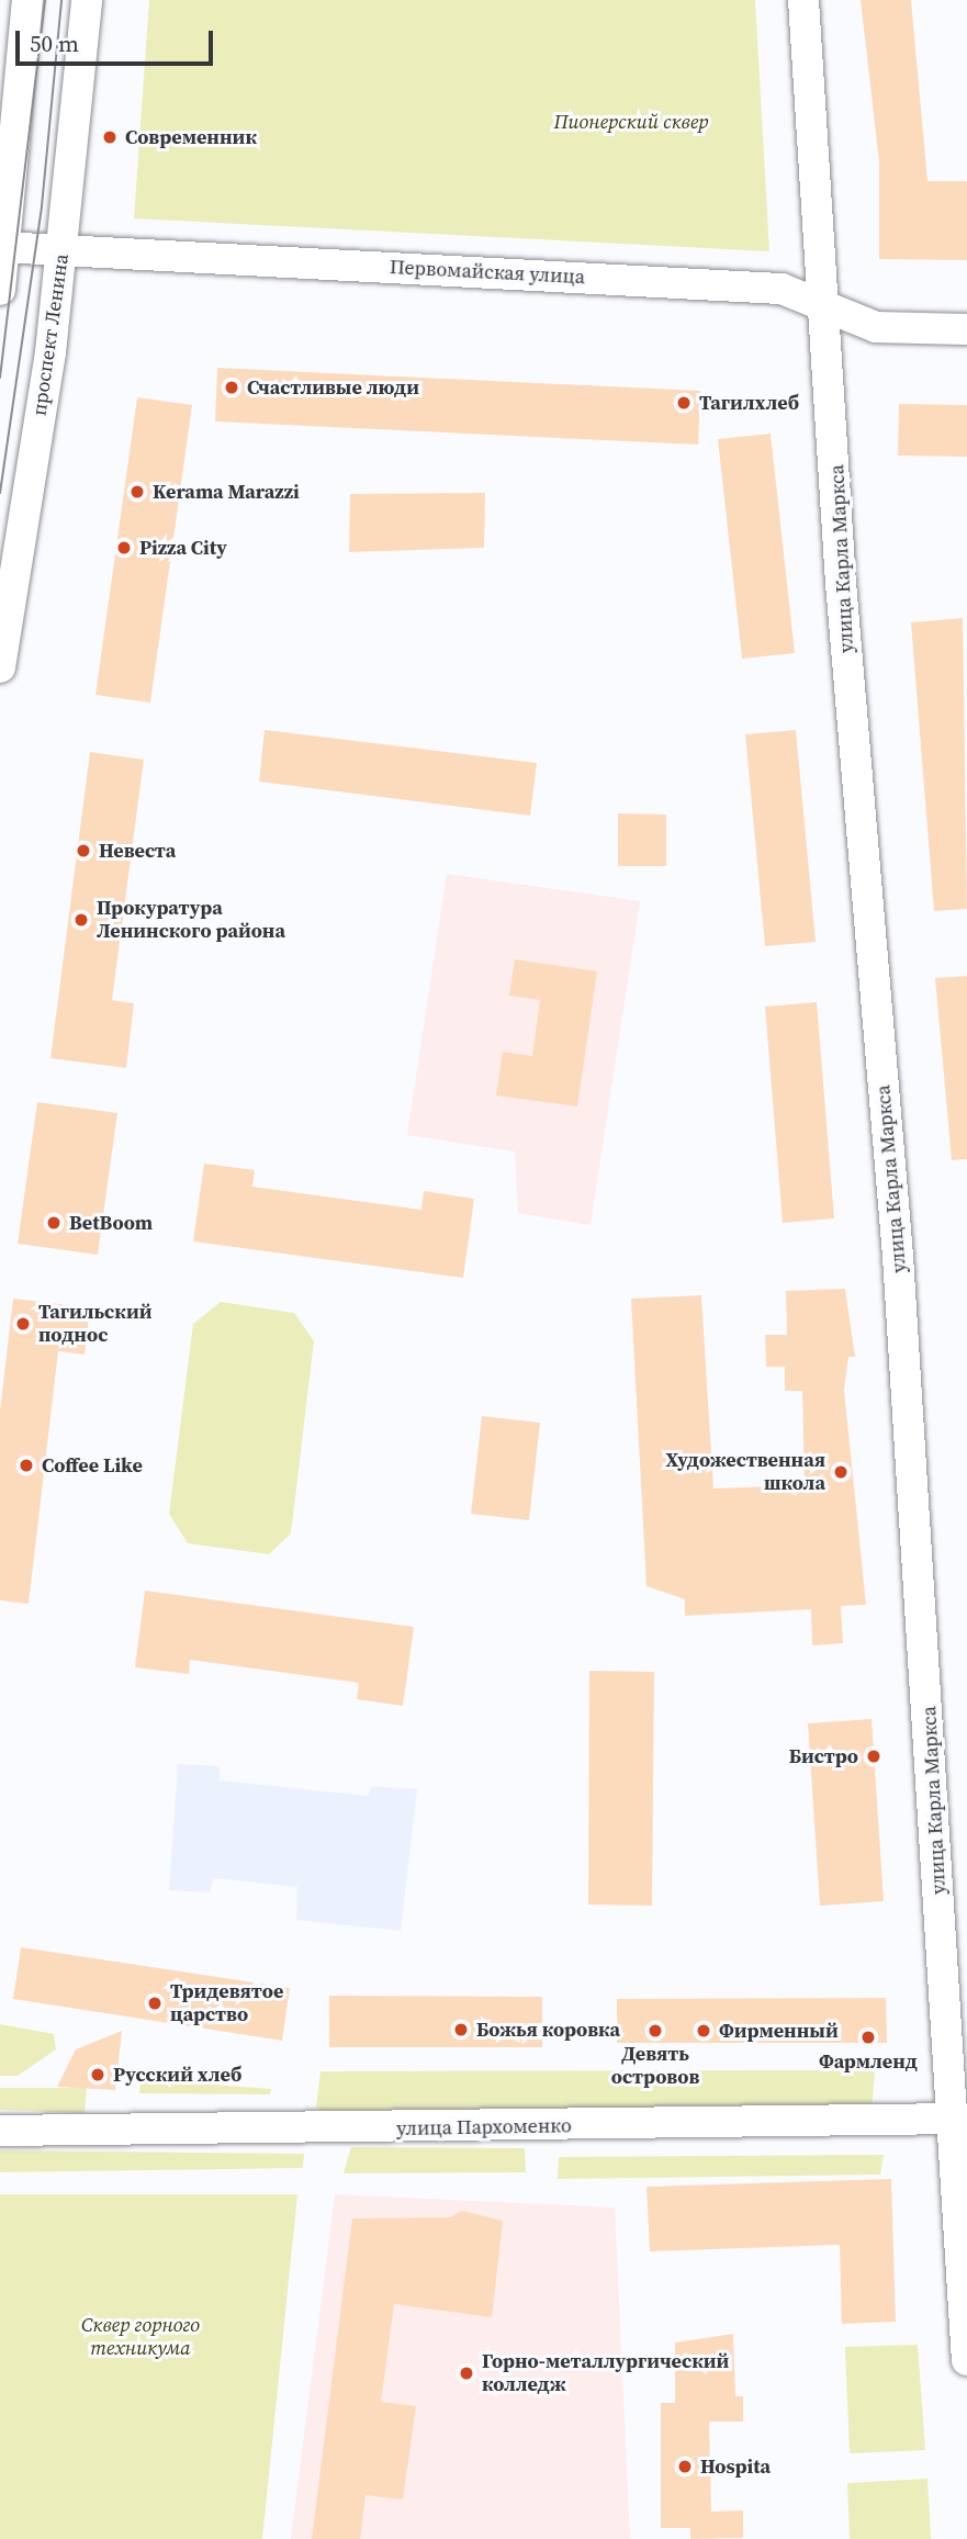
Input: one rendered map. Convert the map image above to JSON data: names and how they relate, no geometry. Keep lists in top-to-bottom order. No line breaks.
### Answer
{"streets":{"street":["Первомайская улица","проспект Ленина","улица Карла Маркса","улица Пархоменко"]},"crossings":[["Первомайская улица","проспект Ленина"],["Первомайская улица","улица Карла Маркса"],["улица Карла Маркса","улица Пархоменко"]],"parks":["Пионерский сквер","Сквер горного техникума"],"places":["Современник","Счастливые люди","Тагилхлеб","Kerama Marazzi","Pizza City","Невеста","Прокуратура Ленинского района","BetBoom","Тагильский поднос","Coffee Like","Художественная школа","Бистро","Тридевятое царство","Божья коровка","Девять островов","Фирменный","Фармленд","Русский хлеб","Горно-металлургический колледж","Hospita"],"scale_bar":"50 m"}
